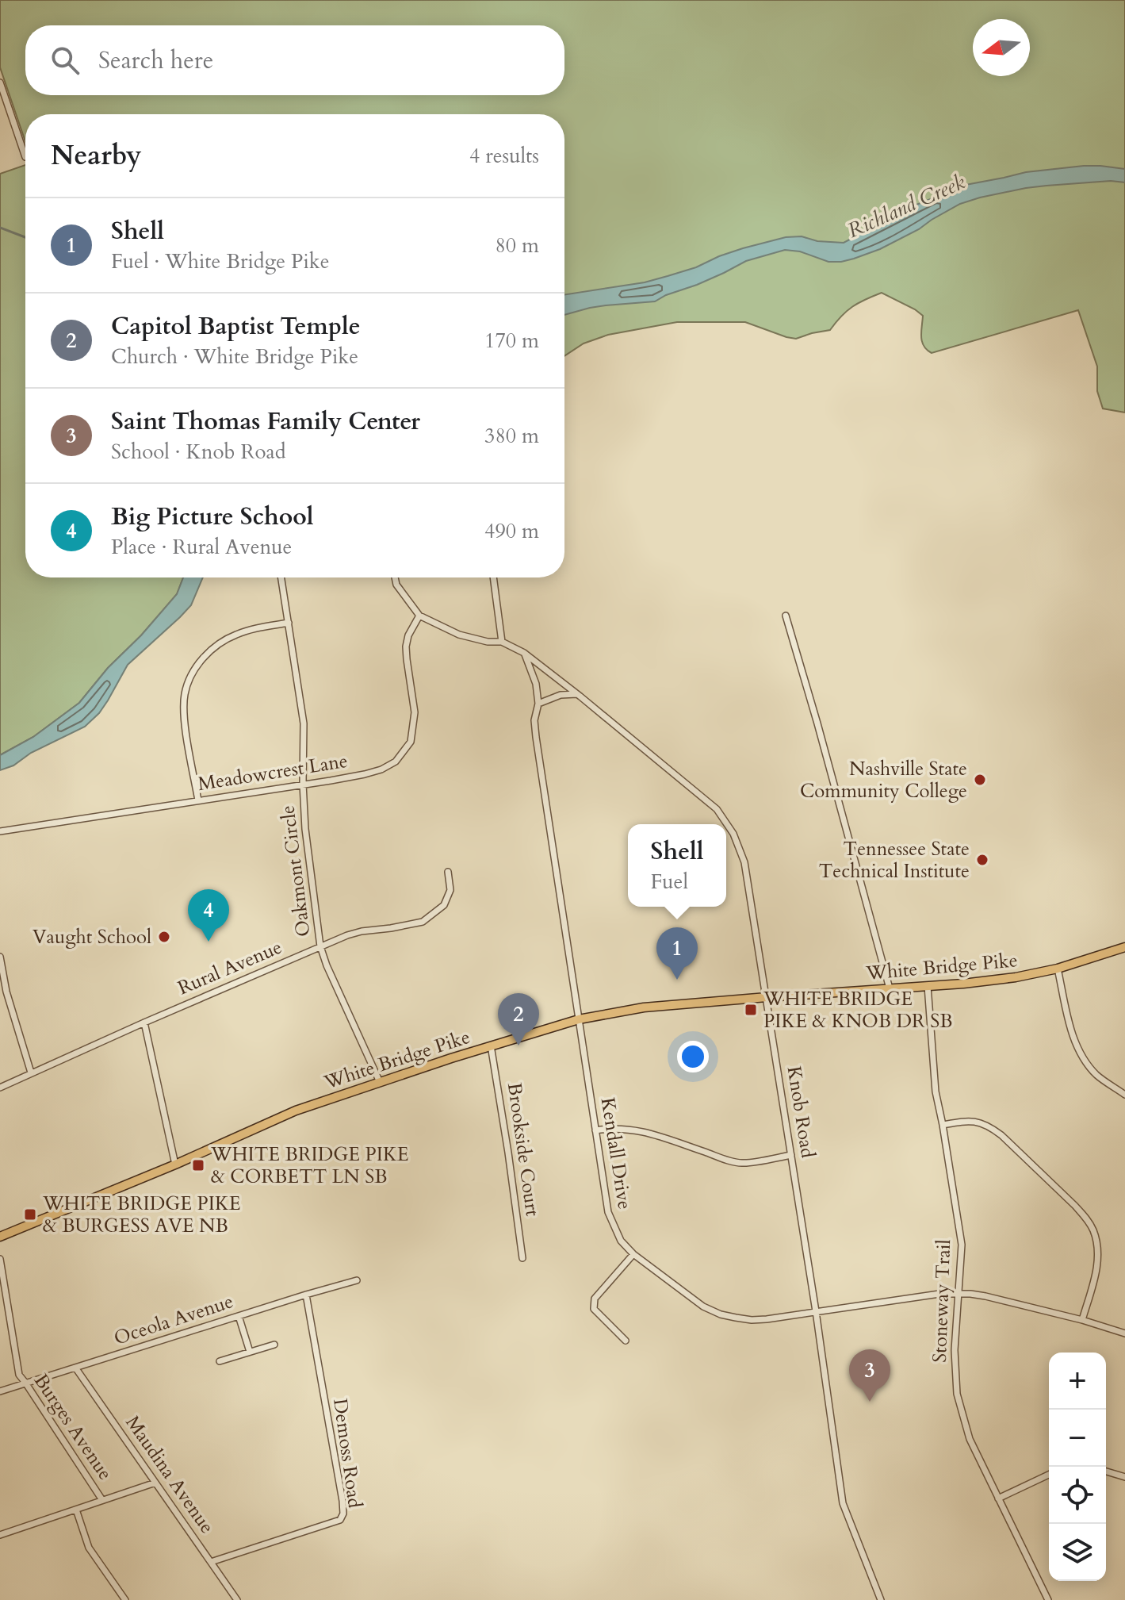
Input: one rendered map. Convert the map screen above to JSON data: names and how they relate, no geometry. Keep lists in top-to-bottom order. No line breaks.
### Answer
{"streets":{"main road":["White Bridge Pike"],"street":["Meadowcrest Lane","Oakmont Circle","Rural Avenue","Knob Road","Brookside Court","Kendall Drive","Stoneway Trail","Oceola Avenue","Burges Avenue","Demoss Road","Maudina Avenue"]},"crossings":[["Meadowcrest Lane","Oakmont Circle"],["Meadowcrest Lane","Knob Road"],["Oakmont Circle","White Bridge Pike"],["Oakmont Circle","Rural Avenue"],["White Bridge Pike","Knob Road"],["White Bridge Pike","Brookside Court"],["White Bridge Pike","Kendall Drive"],["White Bridge Pike","Stoneway Trail"],["Knob Road","Kendall Drive"],["Kendall Drive","Stoneway Trail"],["Oceola Avenue","Burges Avenue"],["Oceola Avenue","Demoss Road"],["Oceola Avenue","Maudina Avenue"],["Demoss Road","Maudina Avenue"]],"water":["Richland Creek"],"places":{"other":["Nashville State Community College","Tennessee State Technical Institute","Vaught School"],"transit":["WHITE BRIDGE PIKE & KNOB DR SB","WHITE BRIDGE PIKE & CORBETT LN SB","WHITE BRIDGE PIKE & BURGESS AVE NB"]},"north":"left","page":{"search":"Search here","heading":["Nearby","4 results"],"list":[{"mark":"1","name":"Shell","note":"Fuel · White Bridge Pike","value":"80 m"},{"mark":"2","name":"Capitol Baptist Temple","note":"Church · White Bridge Pike","value":"170 m"},{"mark":"3","name":"Saint Thomas Family Center","note":"School · Knob Road","value":"380 m"},{"mark":"4","name":"Big Picture School","note":"Place · Rural Avenue","value":"490 m"}],"popup":["Shell","Fuel"],"pins":["4","1","2","3"],"map_buttons":["+","−"]}}
